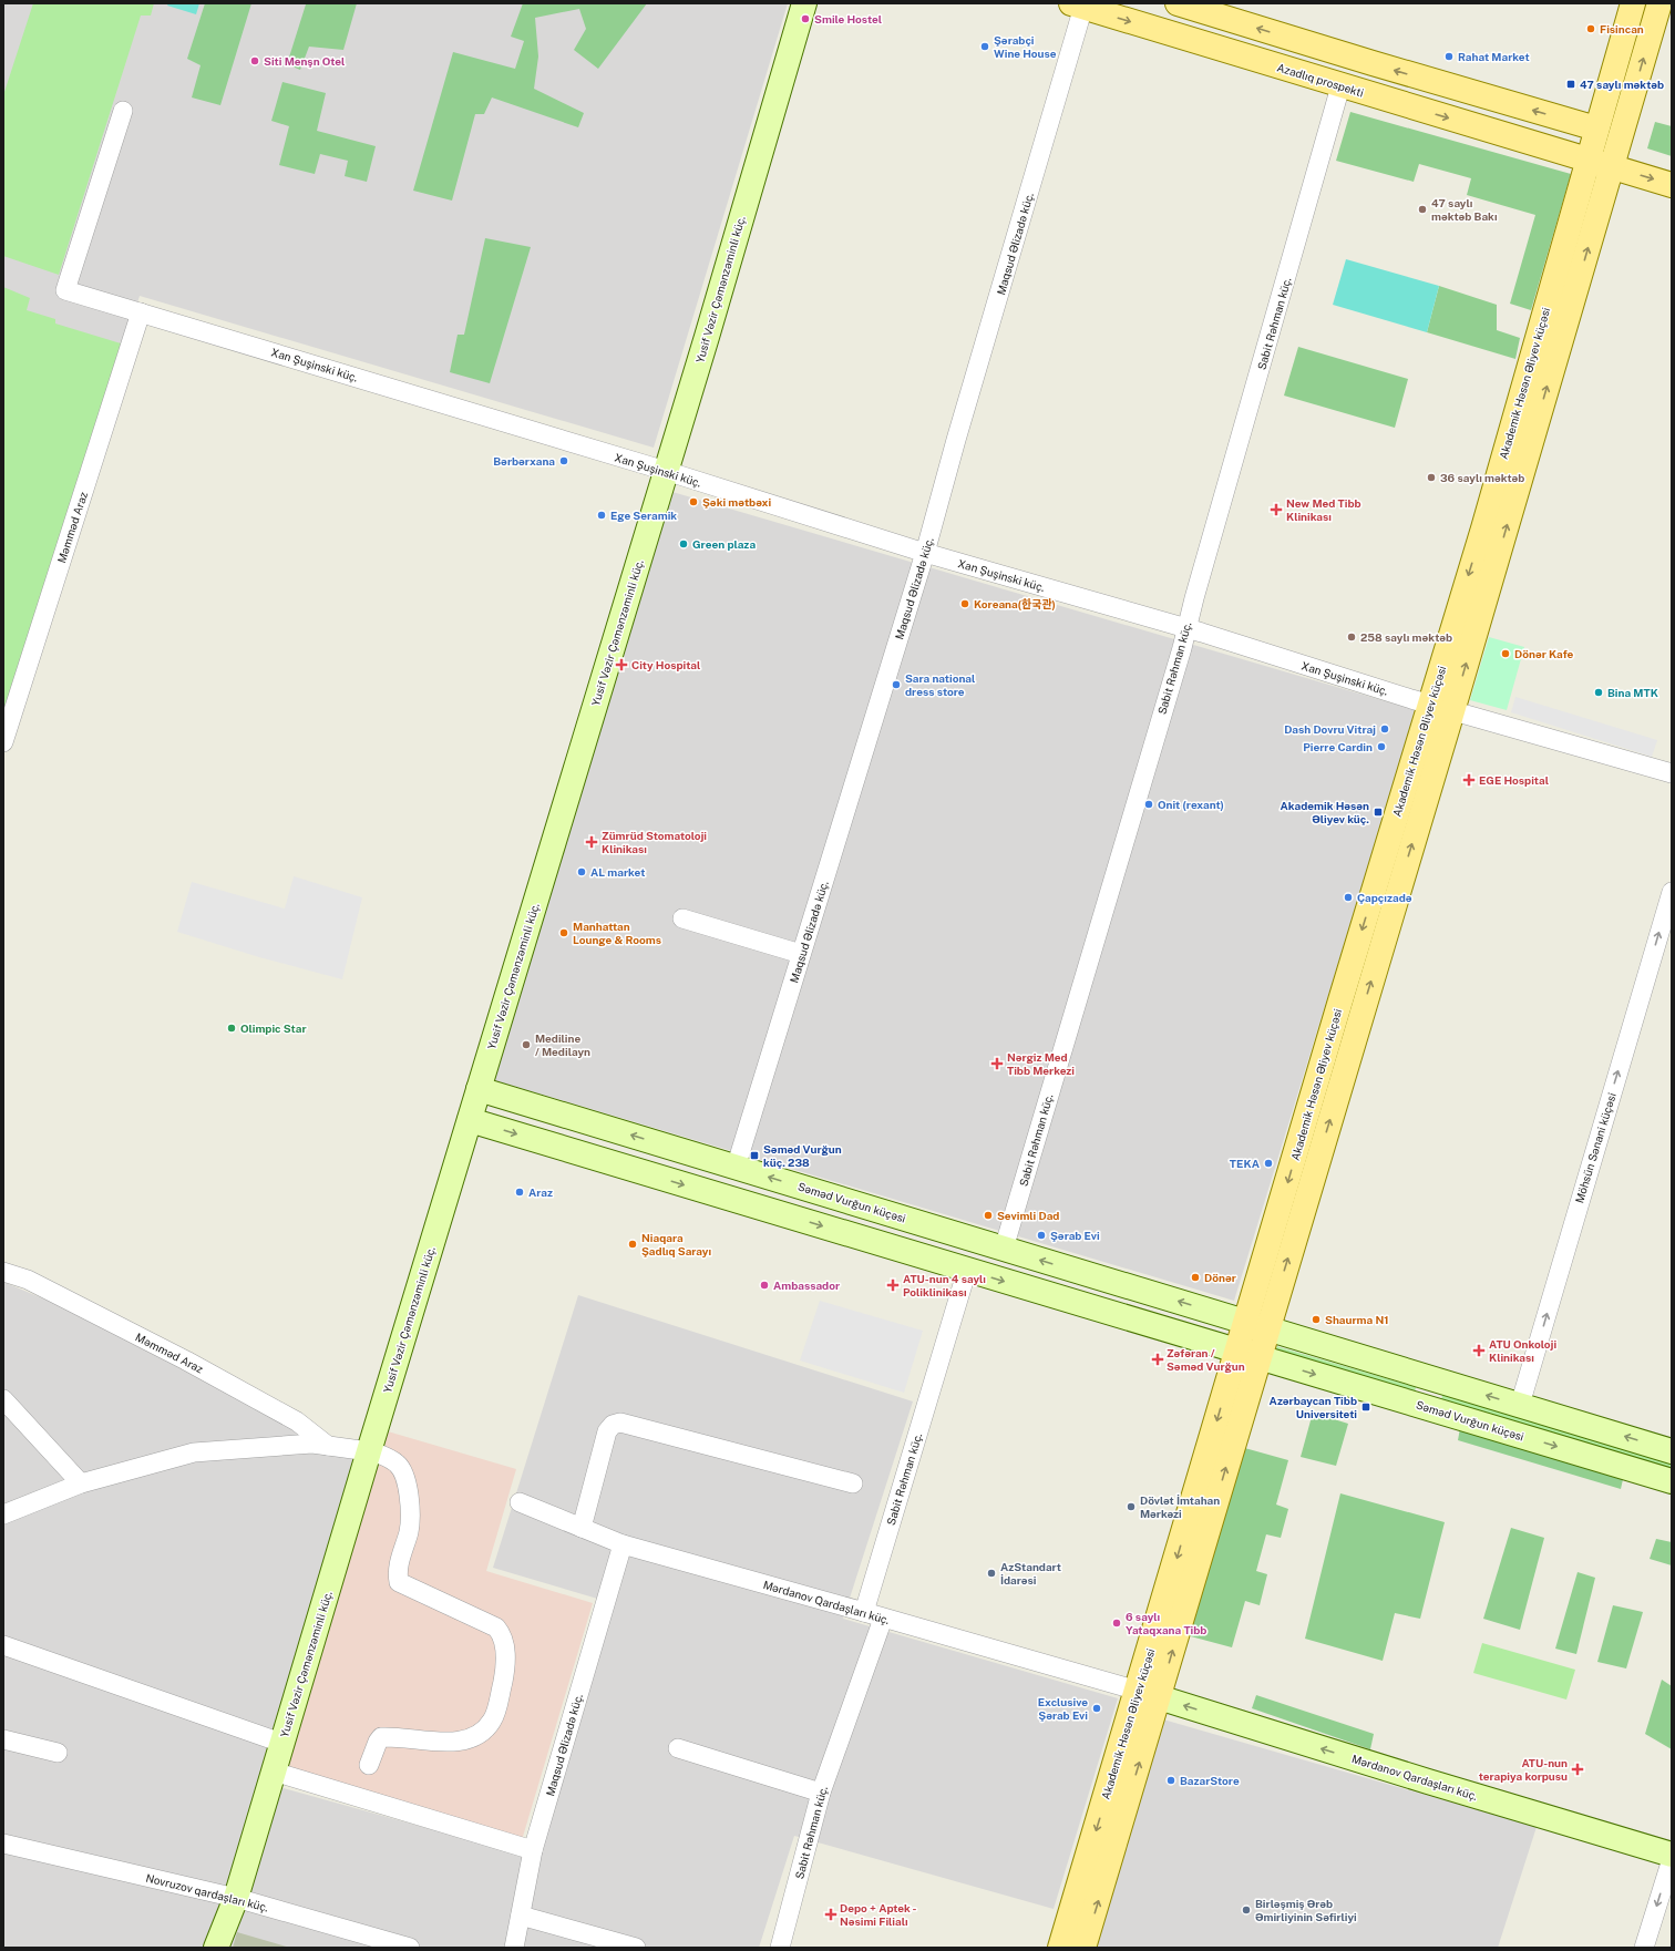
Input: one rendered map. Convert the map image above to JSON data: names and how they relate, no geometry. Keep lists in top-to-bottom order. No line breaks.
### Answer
{"streets":{"main road":["Azadlıq prospekti","Yusif Vəzir Çəmənzəminli küç.","Akademik Həsən Əliyev küçəsi","Səməd Vurğun küçəsi","Mərdanov Qardaşları küç."],"street":["Maqsud Əlizadə küç.","Sabit Rəhman küç.","Xan Şuşinski küç.","Məmməd Araz","Möhsün Sənani küçəsi","Novruzov qardaşları küç."]},"crossings":[["Azadlıq prospekti","Maqsud Əlizadə küç."],["Azadlıq prospekti","Sabit Rəhman küç."],["Azadlıq prospekti","Akademik Həsən Əliyev küçəsi"],["Maqsud Əlizadə küç.","Xan Şuşinski küç."],["Maqsud Əlizadə küç.","Səməd Vurğun küçəsi"],["Maqsud Əlizadə küç.","Mərdanov Qardaşları küç."],["Yusif Vəzir Çəmənzəminli küç.","Xan Şuşinski küç."],["Yusif Vəzir Çəmənzəminli küç.","Səməd Vurğun küçəsi"],["Yusif Vəzir Çəmənzəminli küç.","Novruzov qardaşları küç."],["Sabit Rəhman küç.","Xan Şuşinski küç."],["Sabit Rəhman küç.","Səməd Vurğun küçəsi"],["Sabit Rəhman küç.","Mərdanov Qardaşları küç."],["Xan Şuşinski küç.","Akademik Həsən Əliyev küçəsi"],["Xan Şuşinski küç.","Məmməd Araz"],["Akademik Həsən Əliyev küçəsi","Səməd Vurğun küçəsi"],["Akademik Həsən Əliyev küçəsi","Mərdanov Qardaşları küç."],["Möhsün Sənani küçəsi","Səməd Vurğun küçəsi"]],"one_way":["Möhsün Sənani küçəsi","Mərdanov Qardaşları küç."],"places":{"other":["Smile Hostel","Fisincan","Şərabçi Wine House","Rahat Market","Siti Menşn Otel","47 saylı məktəb Bakı","Bərbərxana","36 saylı məktəb","Şəki mətbəxi","Ege Seramik","Green plaza","Koreana(한국관)","258 saylı məktəb","Dönər Kafe","Sara national dress store","Bina MTK","Dash Dovru Vitraj","Pierre Cardin","Onit (rexant)","AL market","Çapçızadə","Manhattan Lounge & Rooms","Olimpic Star","Mediline / Medilayn","TEKA","Araz","Sevimli Dad","Şərab Evi","Niaqara Şadlıq Sarayı","Dönər","Ambassador","Shaurma N1","Dövlət İmtahan Mərkəzi","AzStandart İdarəsi","6 saylı Yataqxana Tibb","Exclusive Şərab Evi","BazarStore","Birləşmiş Ərəb Əmirliyinin Səfirliyi"],"transit":["47 saylı məktəb","Akademik Həsən Əliyev küç.","Səməd Vurğun küç. 238","Azərbaycan Tibb Universiteti"],"health":["New Med Tibb Klinikası","City Hospital","EGE Hospital","Zümrüd Stomatoloji Klinikası","Nərgiz Med Tibb Merkezi","ATU-nun 4 saylı Poliklinikası","ATU Onkoloji Klinikası","Zəfəran / Səməd Vurğun","ATU-nun terapiya korpusu","Depo + Aptek - Nəsimi Filialı"]}}
